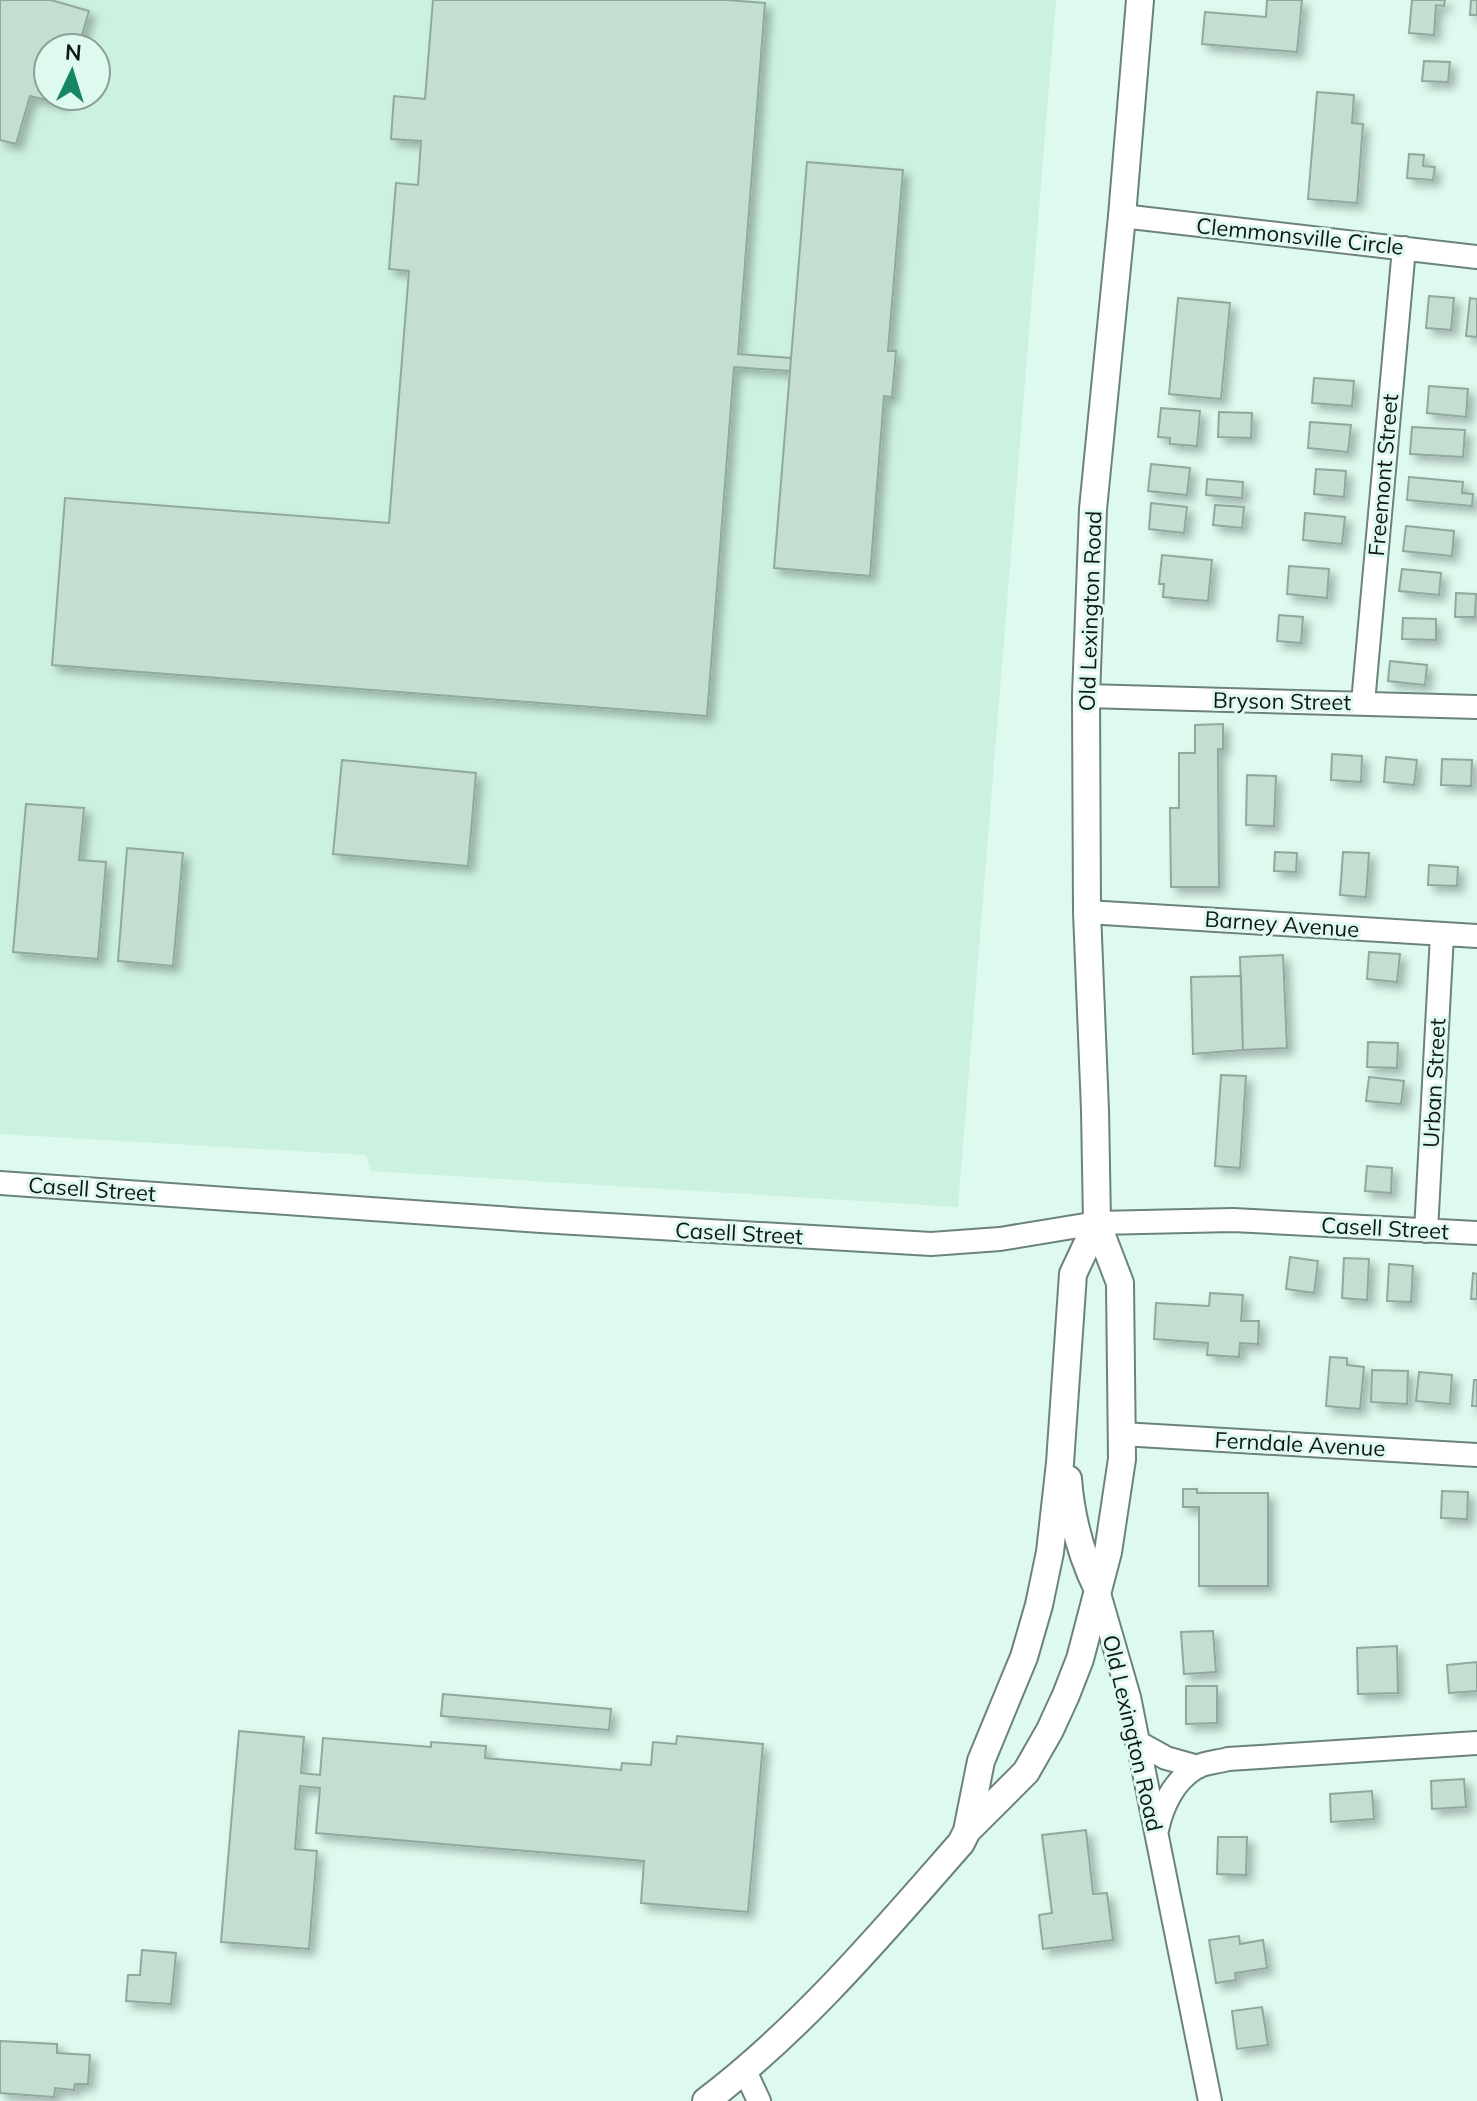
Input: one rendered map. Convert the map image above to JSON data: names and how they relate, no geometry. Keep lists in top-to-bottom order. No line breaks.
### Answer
{"streets":{"main road":["Old Lexington Road"],"street":["Clemmonsville Circle","Freemont Street","Bryson Street","Barney Avenue","Urban Street","Casell Street","Ferndale Avenue"]},"crossings":[["Clemmonsville Circle","Freemont Street"],["Clemmonsville Circle","Old Lexington Road"],["Freemont Street","Bryson Street"],["Old Lexington Road","Bryson Street"],["Old Lexington Road","Barney Avenue"],["Old Lexington Road","Casell Street"],["Old Lexington Road","Ferndale Avenue"],["Barney Avenue","Urban Street"],["Urban Street","Casell Street"]],"north":"top"}
